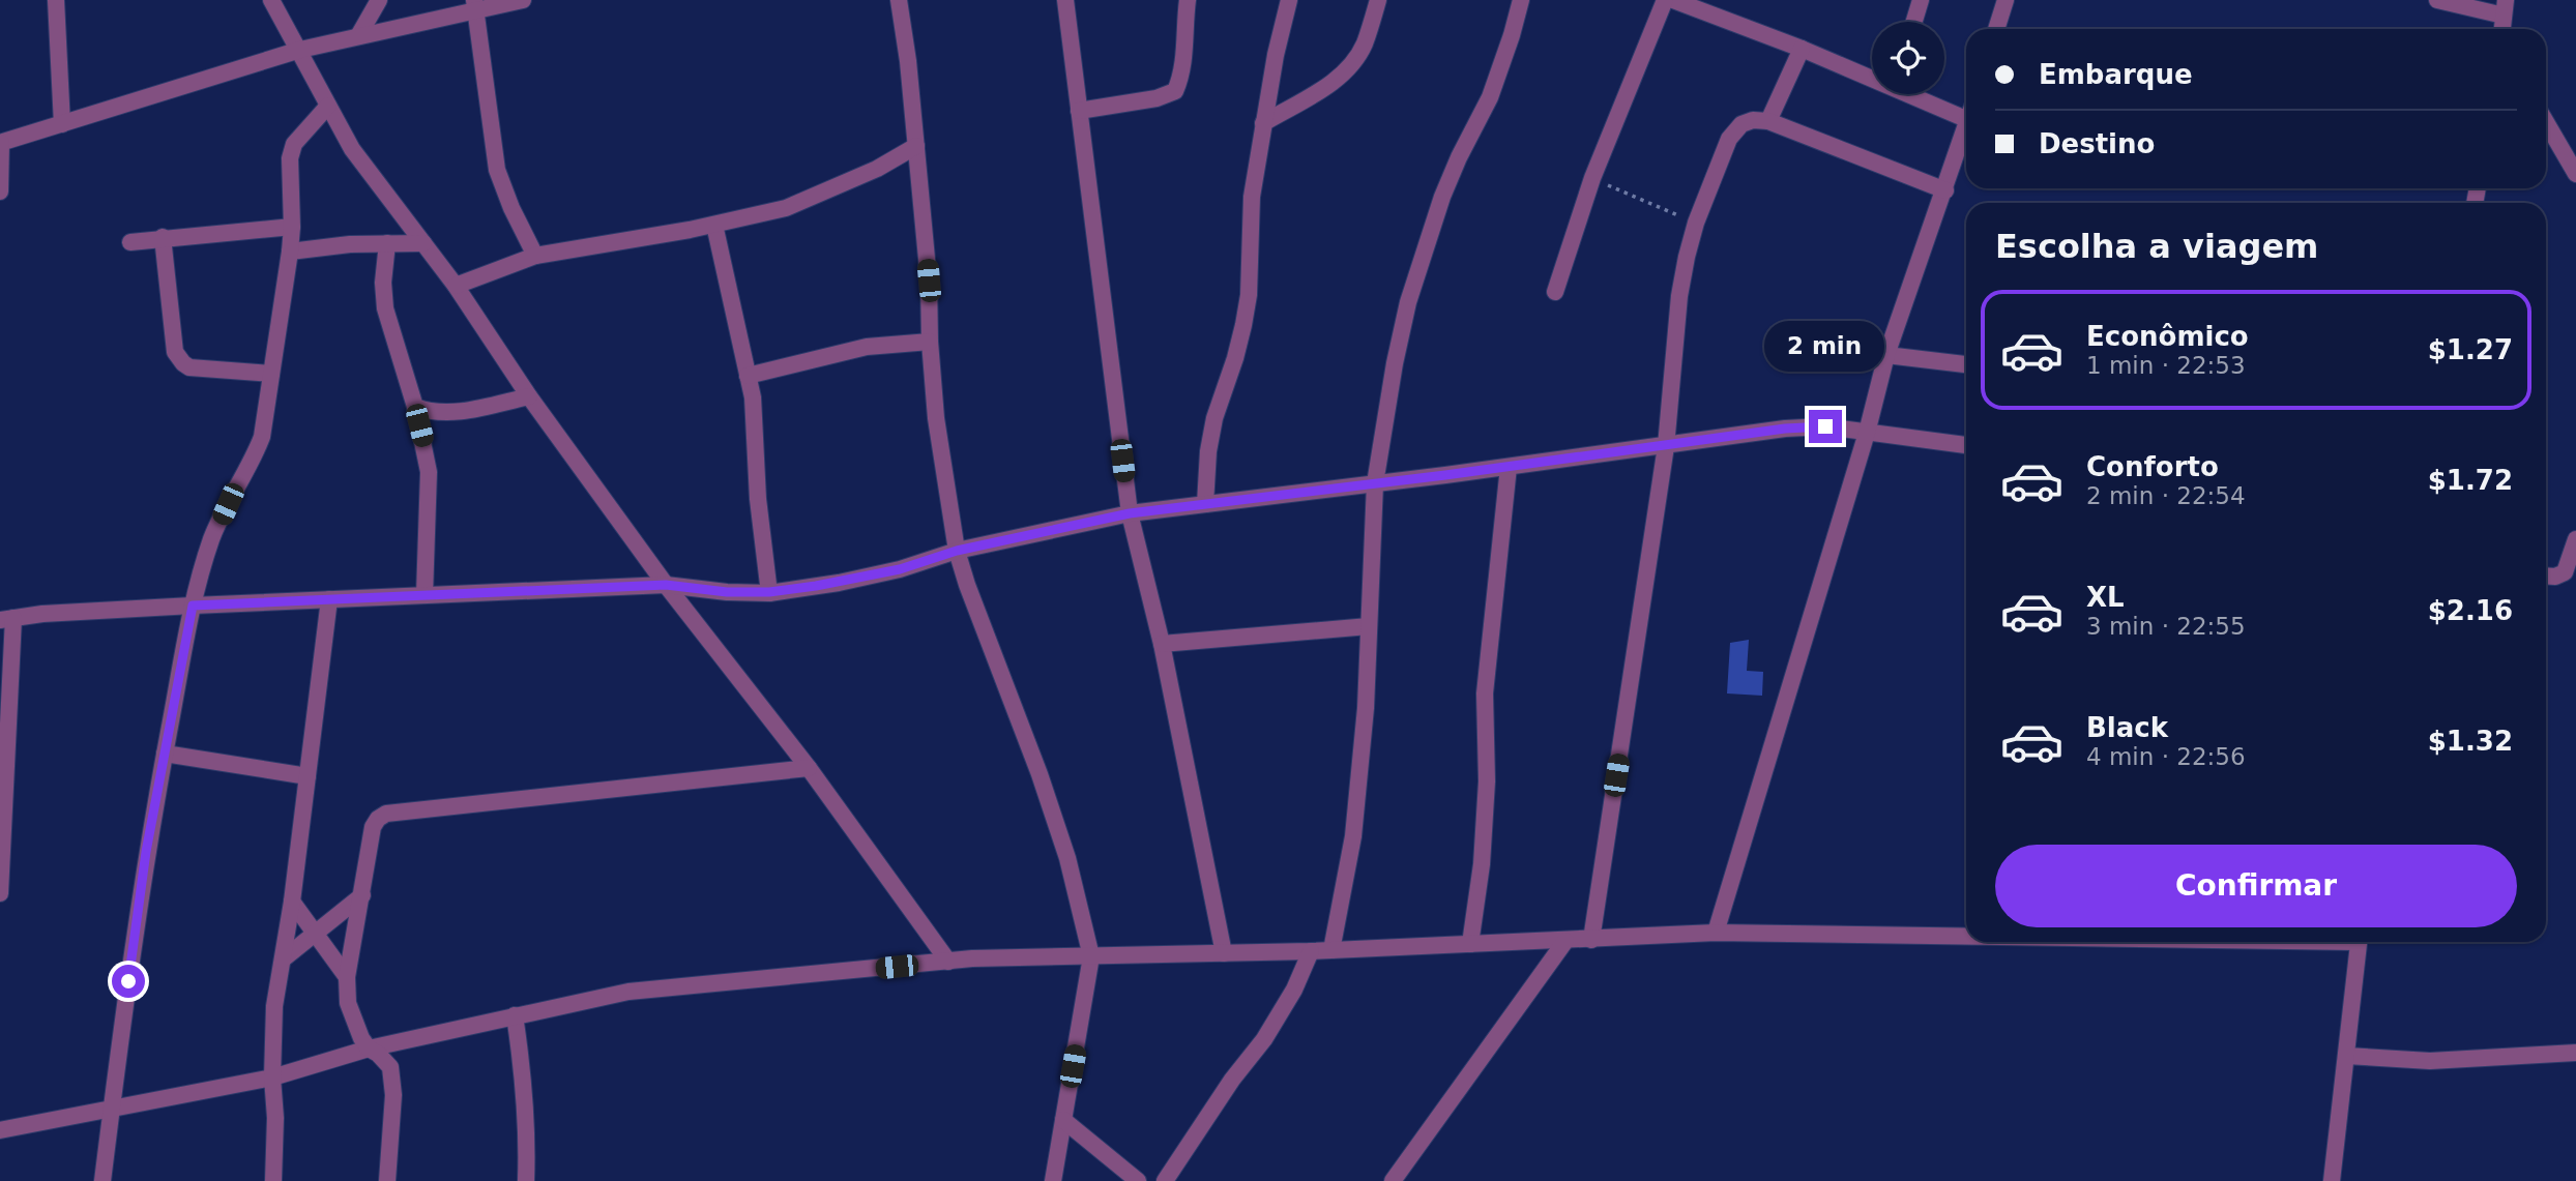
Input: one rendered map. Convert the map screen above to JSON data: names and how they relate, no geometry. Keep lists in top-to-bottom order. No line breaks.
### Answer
{"page":{"banner":["Embarque","Destino"],"heading":"Escolha a viagem","list":[{"name":"Econômico","note":"1 min · 22:53","value":"$1.27"},{"name":"Conforto","note":"2 min · 22:54","value":"$1.72"},{"name":"XL","note":"3 min · 22:55","value":"$2.16"},{"name":"Black","note":"4 min · 22:56","value":"$1.32"}],"bubble":"2 min","buttons":"Confirmar"}}
